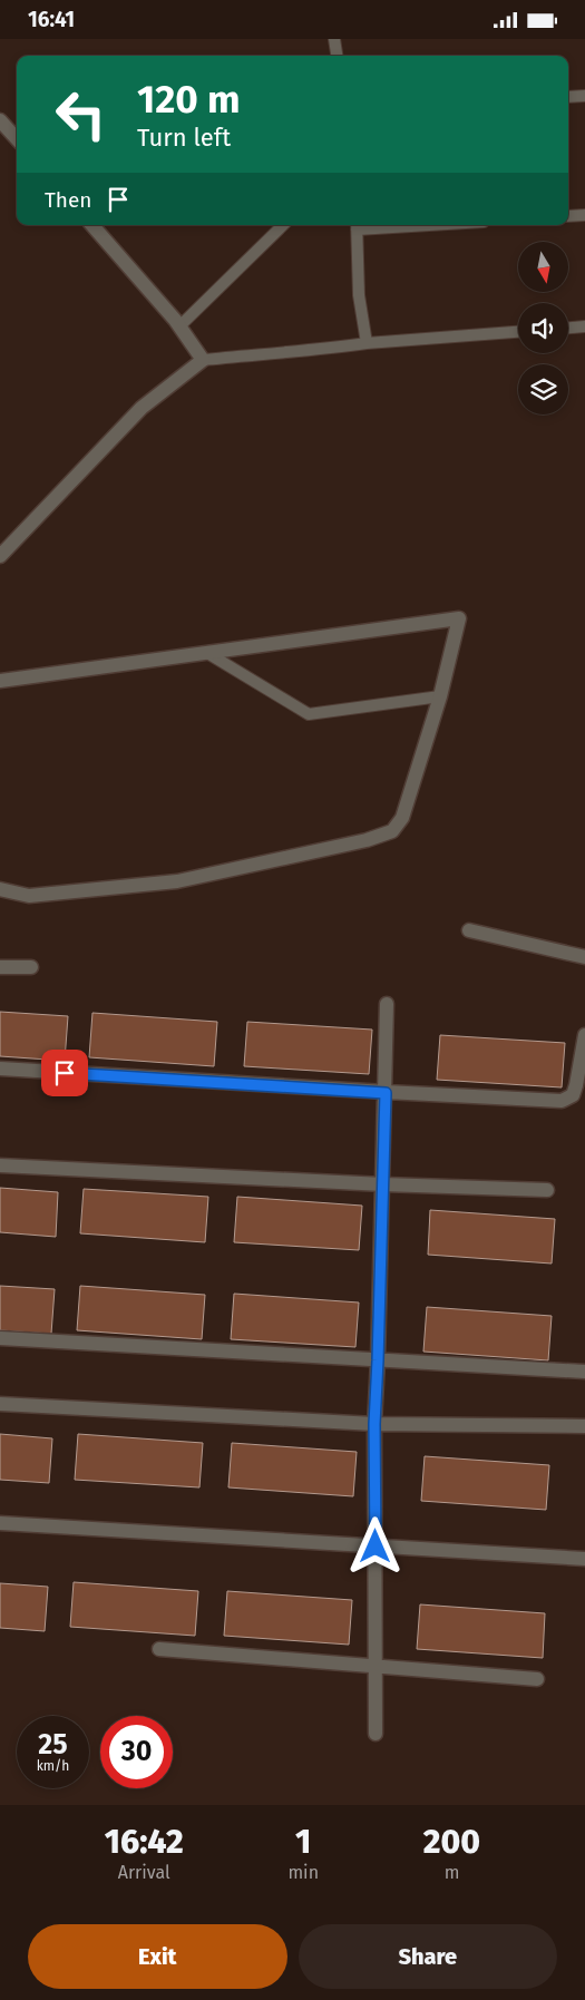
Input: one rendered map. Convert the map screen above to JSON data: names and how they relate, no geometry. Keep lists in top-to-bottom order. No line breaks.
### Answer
{"north":"bottom","page":{"status":"16:41","turn":["120 m","Turn left"],"then":"Then","speed":"25 km/h","limit":"30","eta":["16:42","Arrival","1","min","200","m"],"buttons":["Exit","Share"]}}
